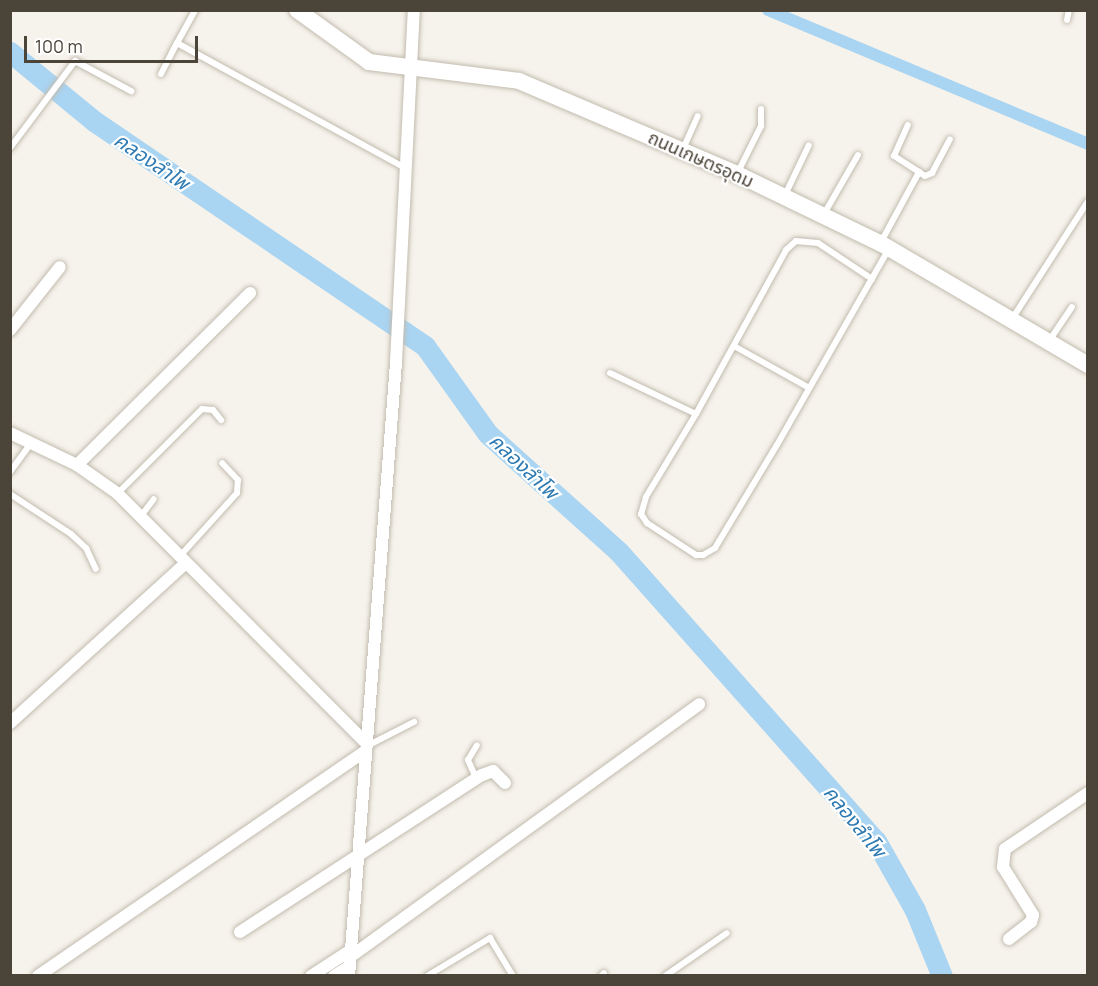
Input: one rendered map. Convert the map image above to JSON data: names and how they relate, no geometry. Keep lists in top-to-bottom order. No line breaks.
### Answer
{"streets":{"street":["ถนนเกษตรอุดม"]},"water":["คลองลำโพ"],"scale_bar":"100 m"}
